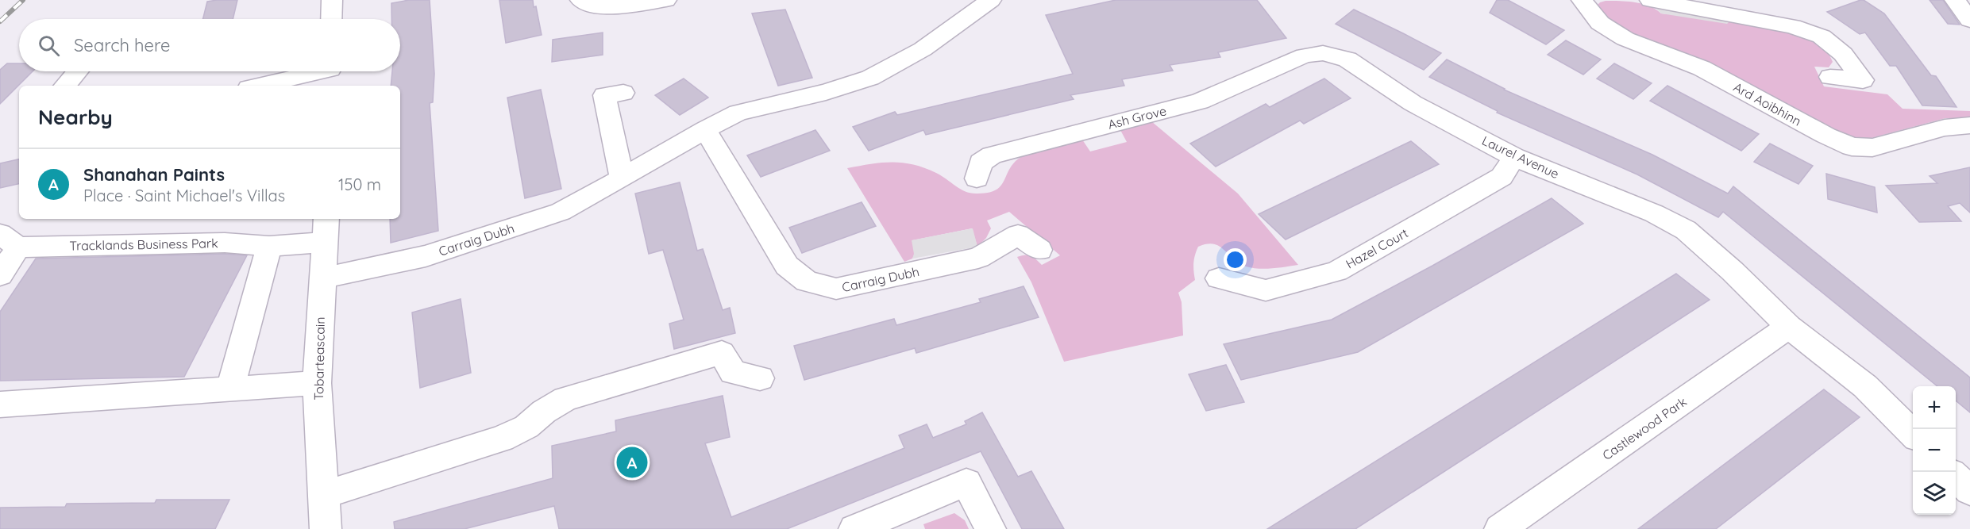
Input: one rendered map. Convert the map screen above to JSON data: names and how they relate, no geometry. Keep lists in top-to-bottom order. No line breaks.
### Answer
{"streets":{"street":["Ard Aoibhinn","Ash Grove","Laurel Avenue","Carraig Dubh","Tracklands Business Park","Hazel Court","Tobarteascain","Castlewood Park"]},"crossings":[["Ash Grove","Laurel Avenue"],["Laurel Avenue","Hazel Court"],["Laurel Avenue","Castlewood Park"],["Carraig Dubh","Tobarteascain"],["Tracklands Business Park","Tobarteascain"]],"page":{"search":"Search here","heading":"Nearby","list":[{"mark":"A","name":"Shanahan Paints","note":"Place · Saint Michael's Villas","value":"150 m"}],"map_buttons":["+","−"],"pins":"A"}}
